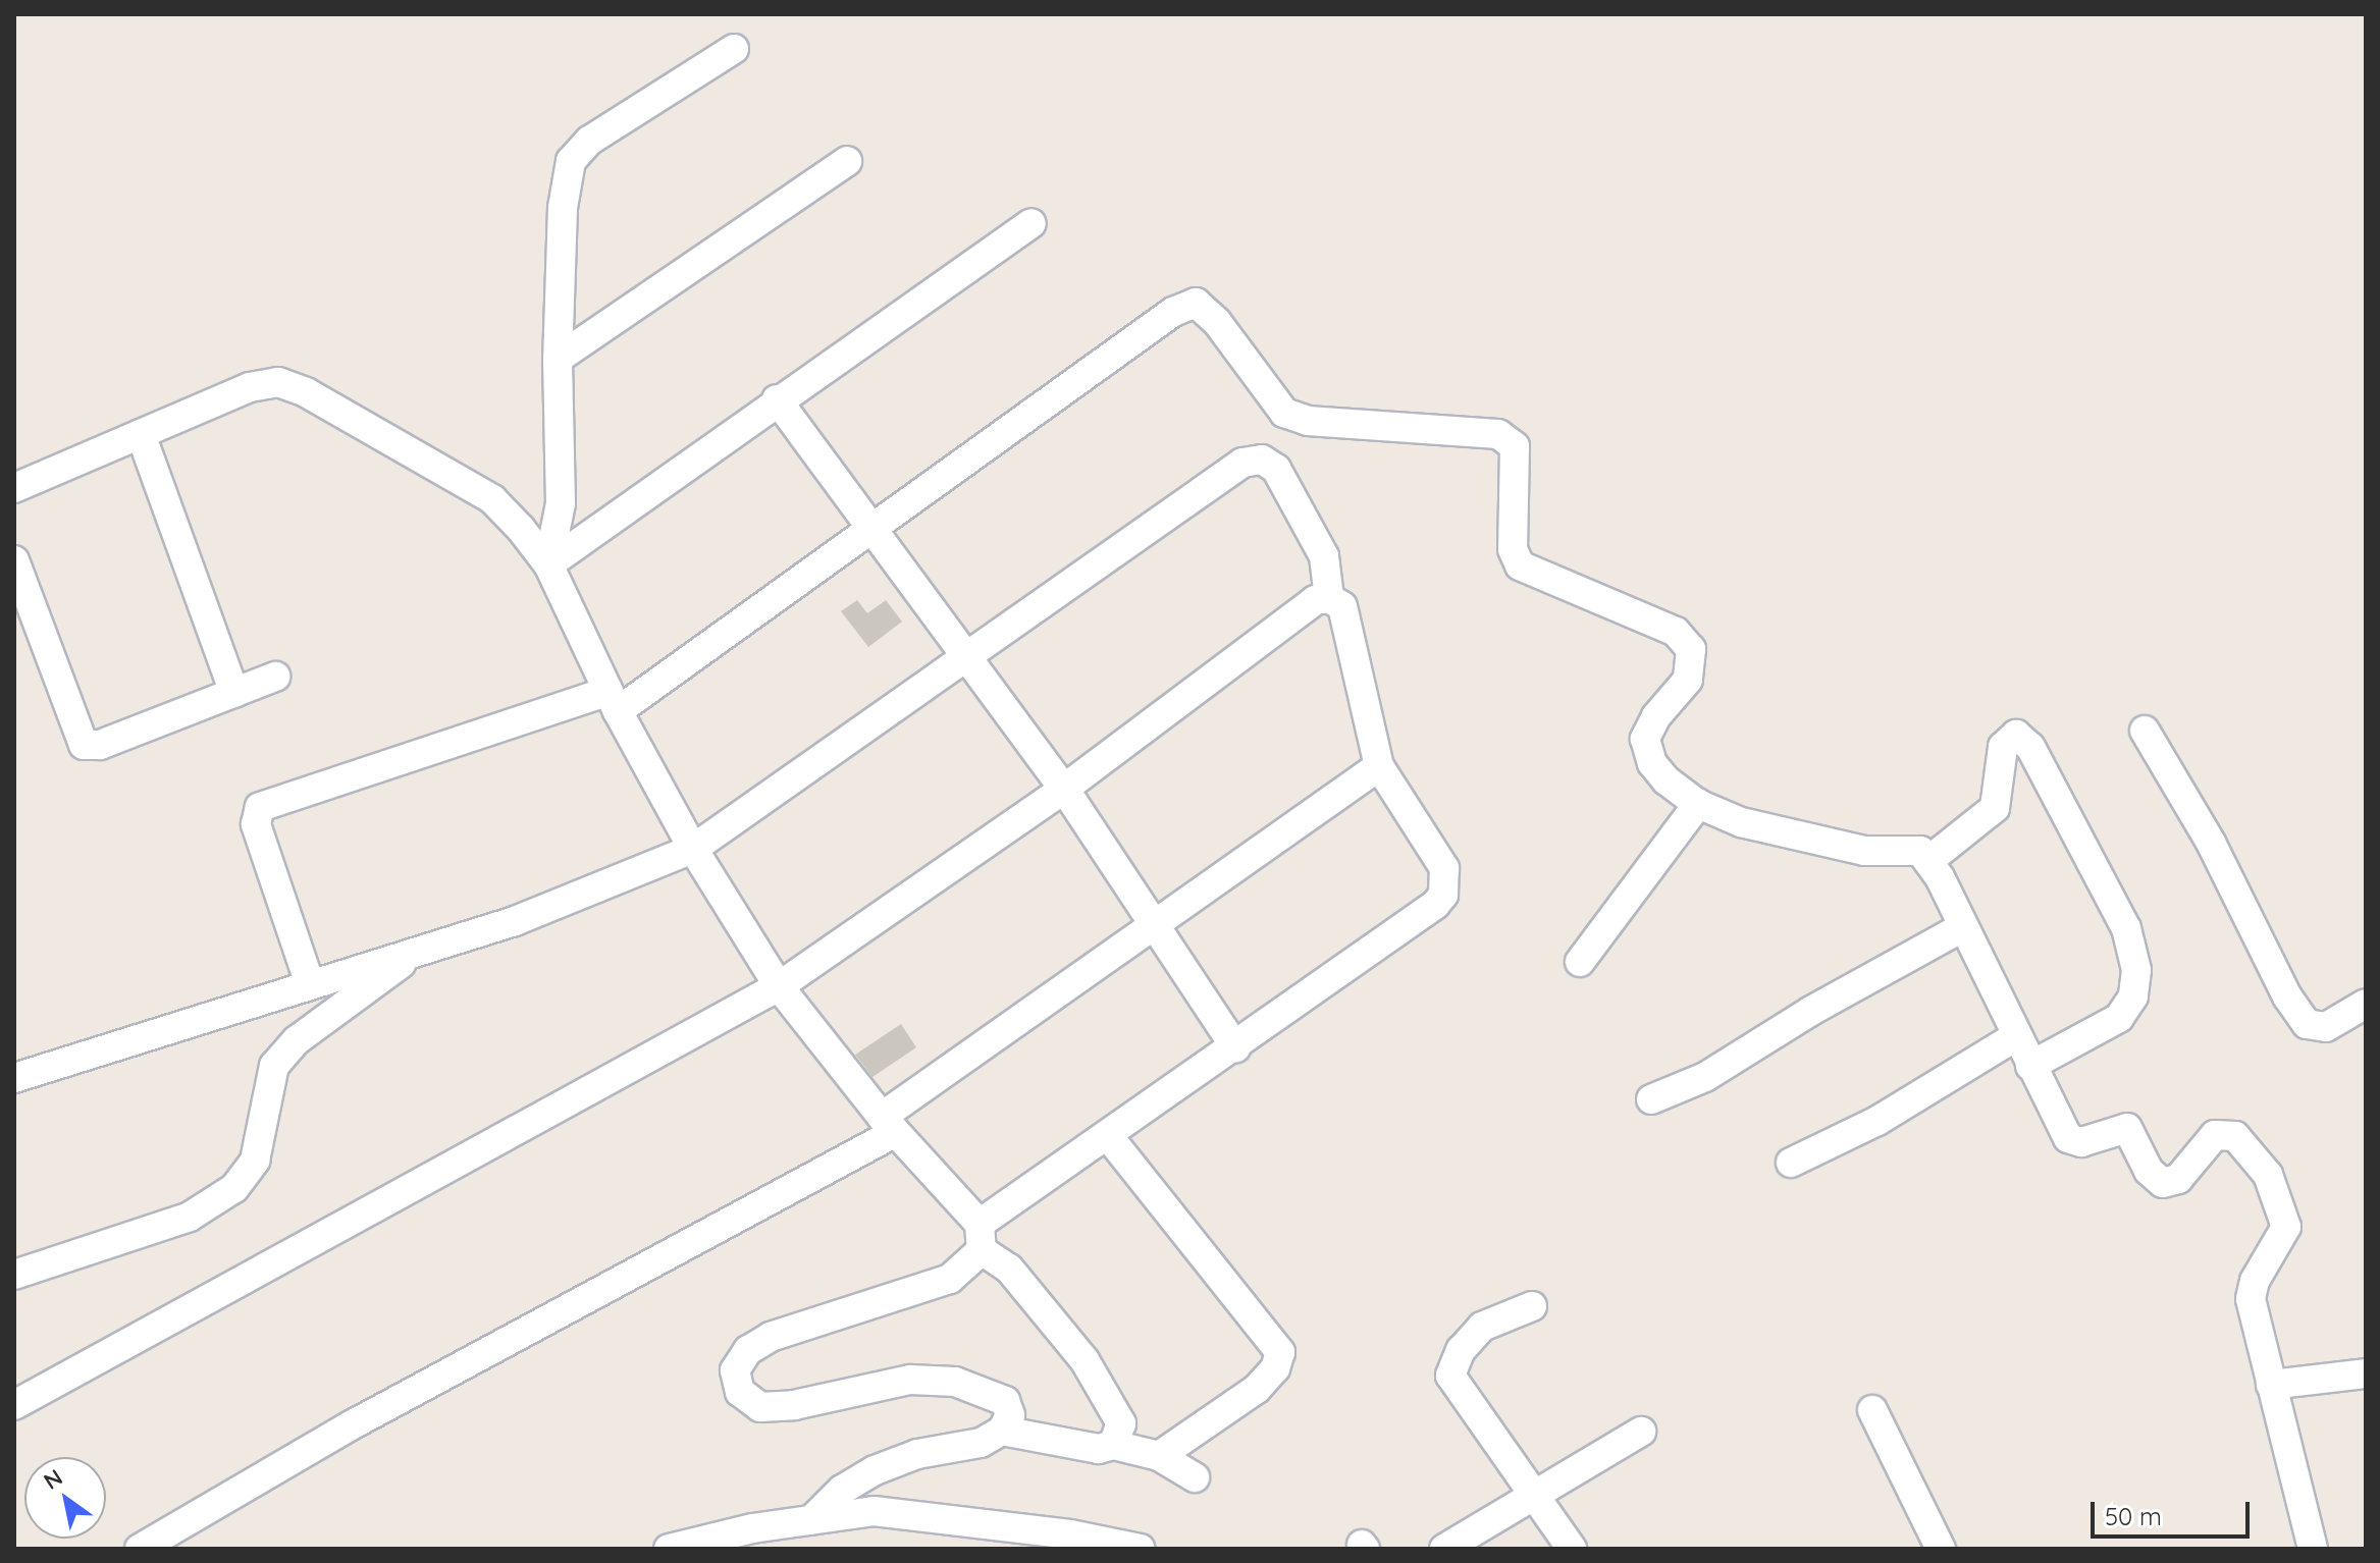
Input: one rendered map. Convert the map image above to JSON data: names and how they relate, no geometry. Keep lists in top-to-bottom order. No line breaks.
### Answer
{"scale_bar":"50 m","north":"top left"}
